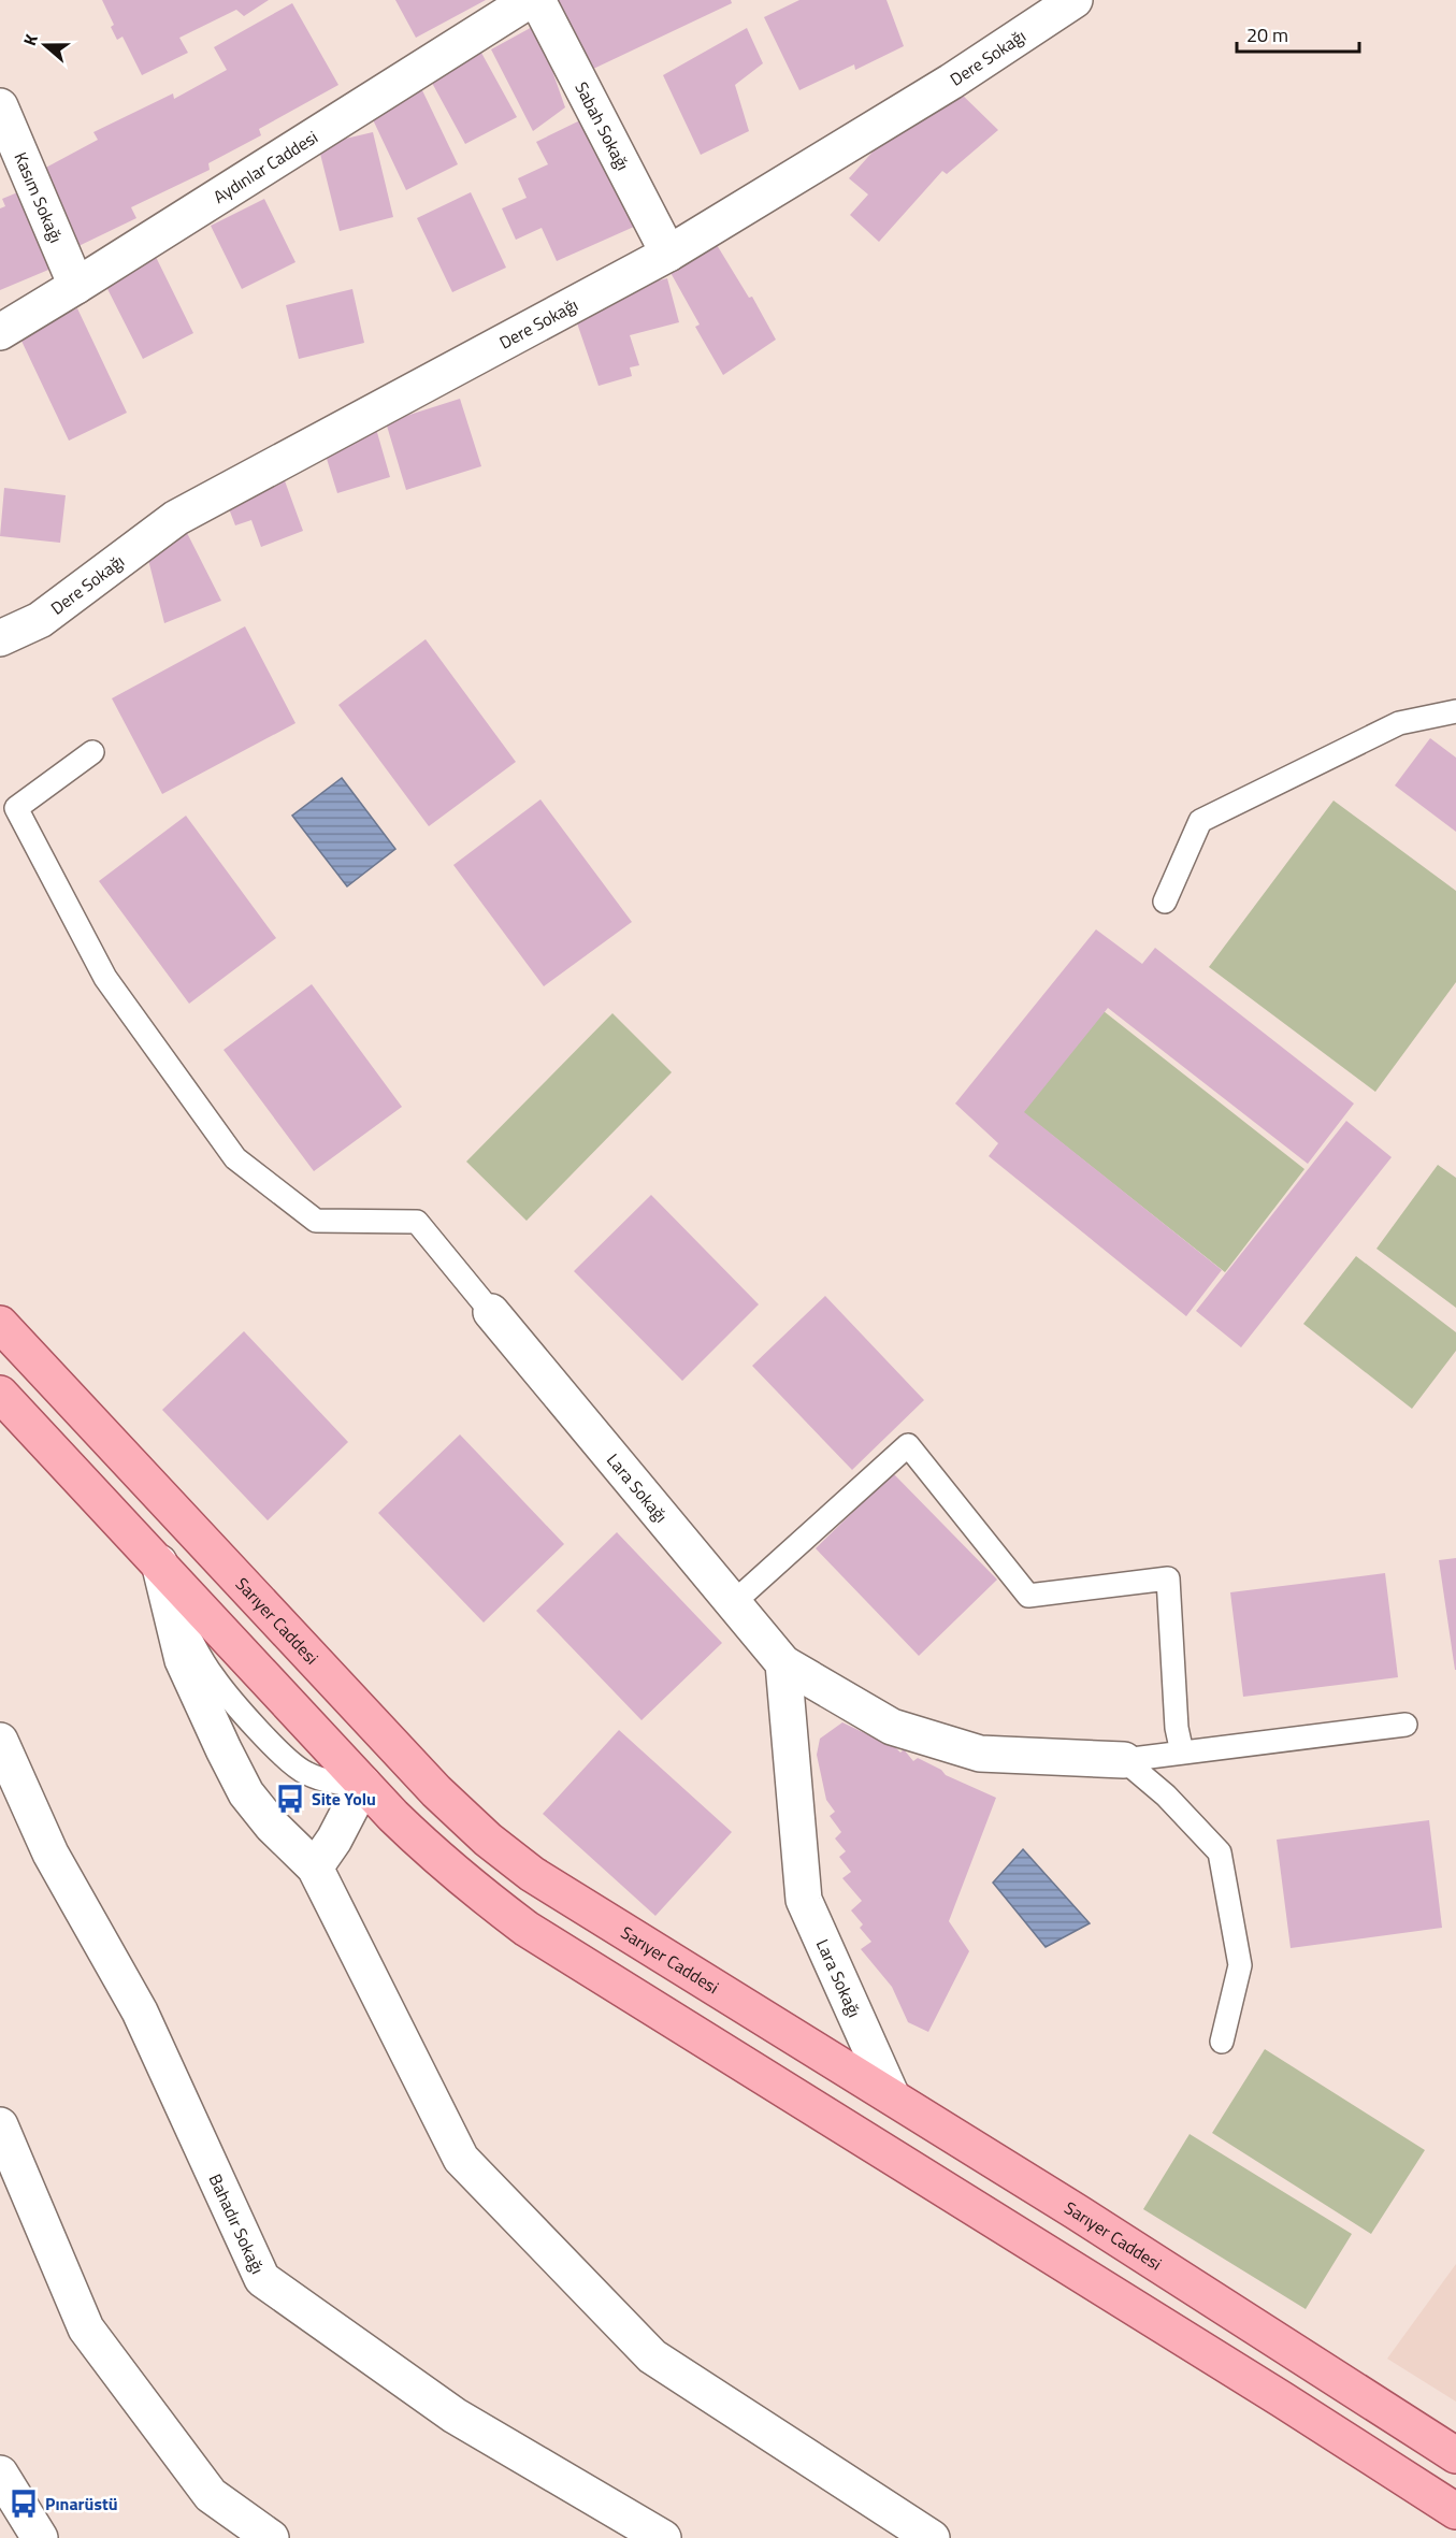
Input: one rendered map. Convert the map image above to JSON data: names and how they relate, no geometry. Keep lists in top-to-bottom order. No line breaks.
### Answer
{"streets":{"main road":["Sarıyer Caddesi"],"street":["Dere Sokağı","Sabah Sokağı","Aydınlar Caddesi","Kasım Sokağı","Lara Sokağı","Bahadır Sokağı"]},"crossings":[["Dere Sokağı","Sabah Sokağı"],["Aydınlar Caddesi","Kasım Sokağı"],["Lara Sokağı","Sarıyer Caddesi"]],"places":{"bus stop":["Site Yolu","Pınarüstü"]},"scale_bar":"20 m","north":"left"}
